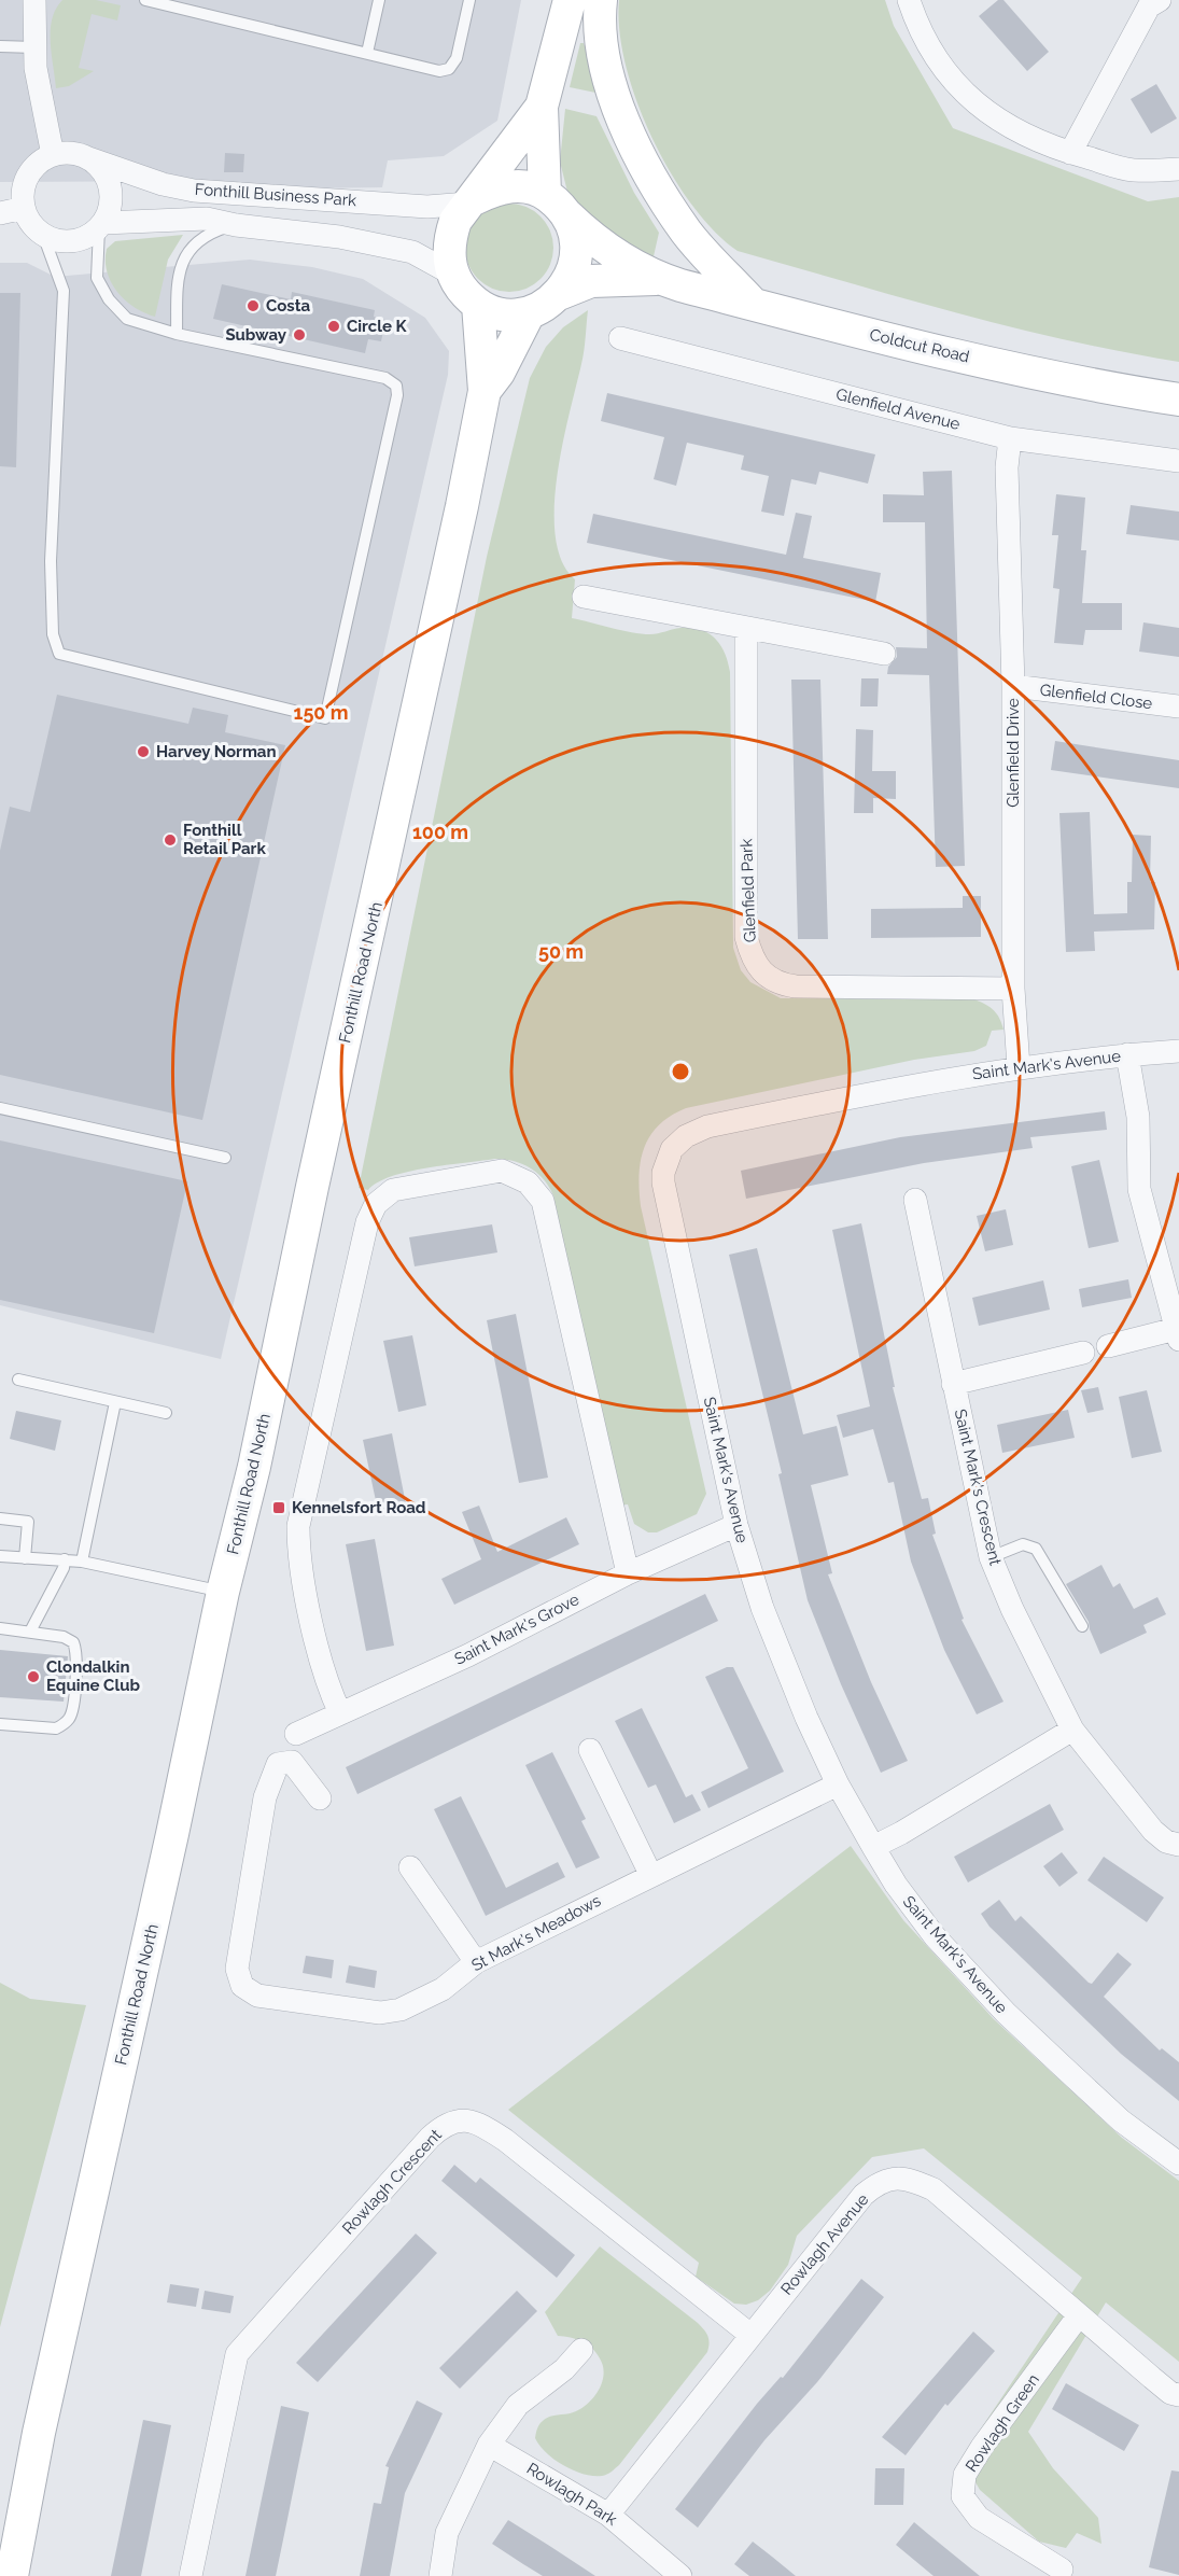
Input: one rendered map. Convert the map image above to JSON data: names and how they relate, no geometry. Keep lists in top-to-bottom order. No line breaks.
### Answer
{"streets":{"main road":["Coldcut Road","Fonthill Road North"],"street":["Fonthill Business Park","Glenfield Avenue","Glenfield Close","Glenfield Drive","Glenfield Park","Saint Mark's Avenue","Saint Mark's Crescent","Saint Mark's Grove","St Mark's Meadows","Rowlagh Crescent","Rowlagh Avenue","Rowlagh Green","Rowlagh Park"]},"crossings":[["Fonthill Business Park","Fonthill Road North"],["Glenfield Avenue","Glenfield Drive"],["Glenfield Close","Glenfield Drive"],["Glenfield Drive","Glenfield Park"],["Glenfield Drive","Saint Mark's Avenue"],["Saint Mark's Avenue","Saint Mark's Grove"],["Saint Mark's Avenue","St Mark's Meadows"],["Rowlagh Crescent","Rowlagh Avenue"],["Rowlagh Avenue","Rowlagh Green"],["Rowlagh Avenue","Rowlagh Park"]],"places":{"other":["Costa","Circle K","Subway","Harvey Norman","Fonthill Retail Park","Clondalkin Equine Club"],"transit":["Kennelsfort Road"]},"rings":["150 m","100 m","50 m"]}
